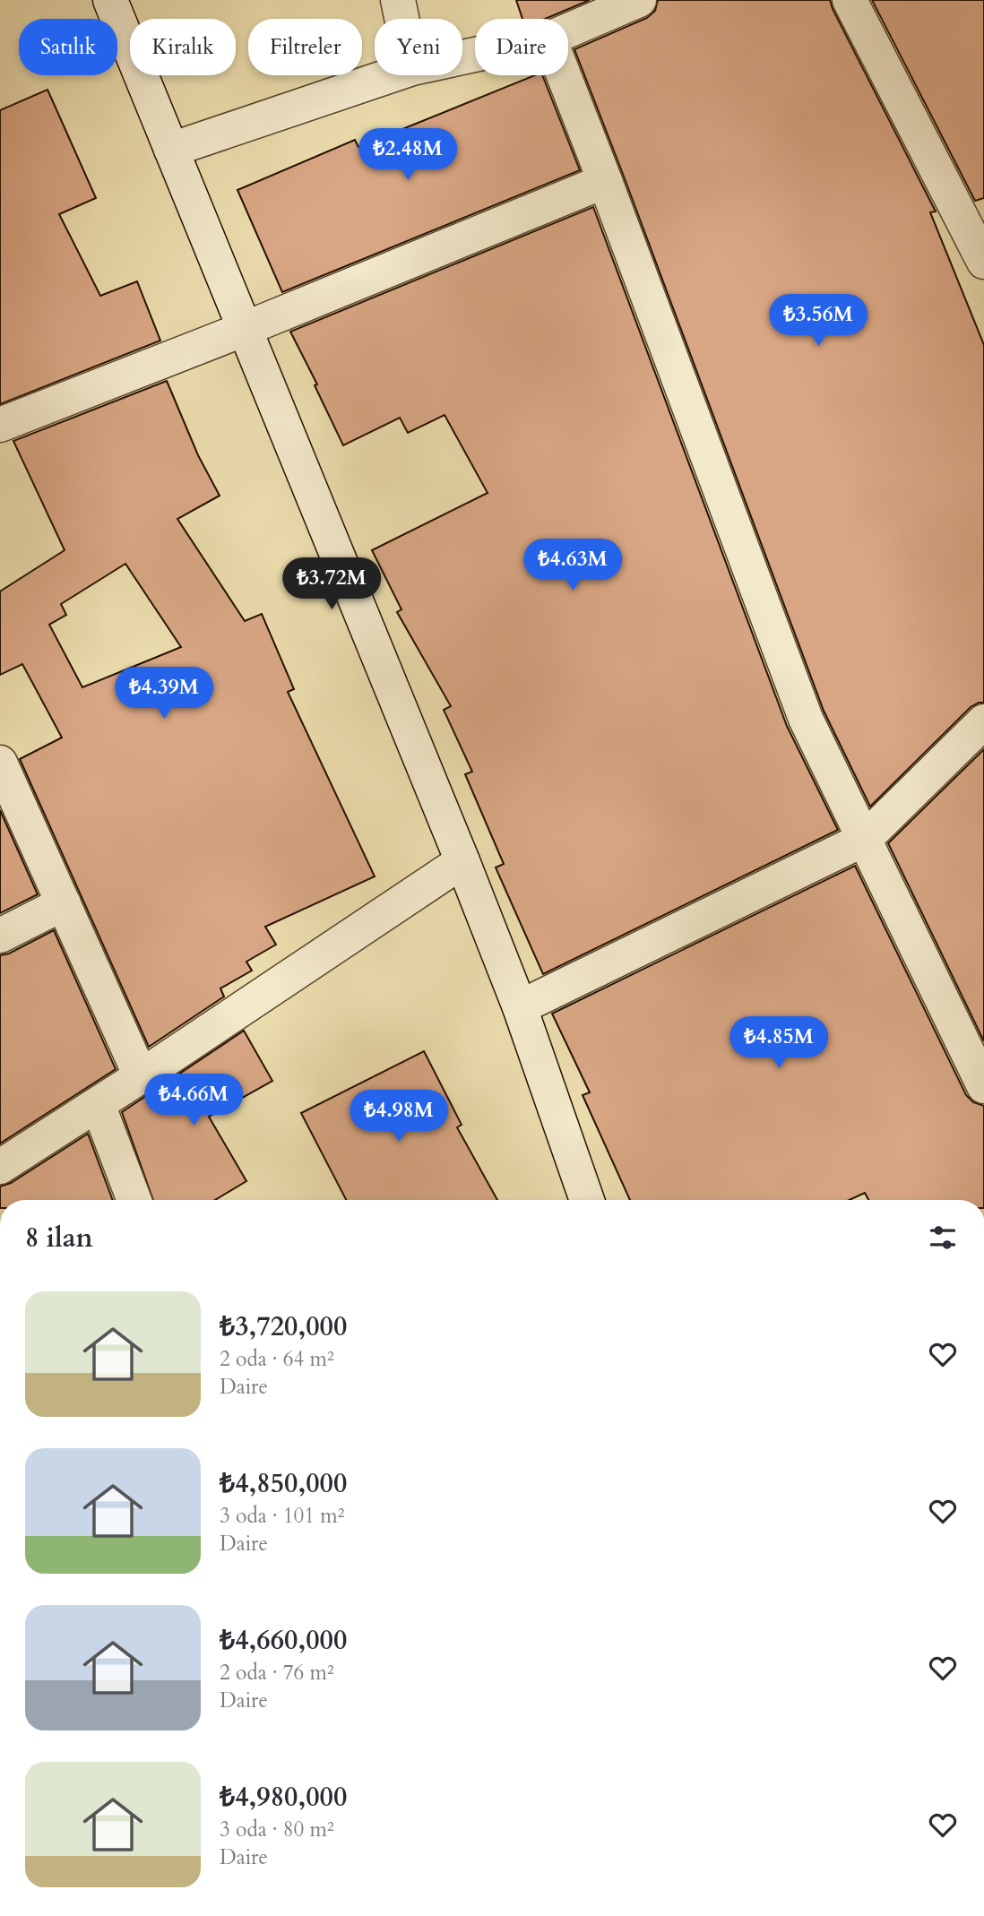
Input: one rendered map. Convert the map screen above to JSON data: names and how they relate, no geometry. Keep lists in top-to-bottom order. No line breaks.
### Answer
{"page":{"chip":["Satılık","Kiralık","Filtreler","Yeni","Daire"],"price":["₺2.48M","₺3.56M","₺4.63M","₺3.72M","₺4.39M","₺4.85M","₺4.66M","₺4.98M"],"heading":"8 ilan","list":[{"name":"₺3,720,000","note":"2 oda · 64 m² · Daire"},{"name":"₺4,850,000","note":"3 oda · 101 m² · Daire"},{"name":"₺4,660,000","note":"2 oda · 76 m² · Daire"},{"name":"₺4,980,000","note":"3 oda · 80 m² · Daire"}]}}
